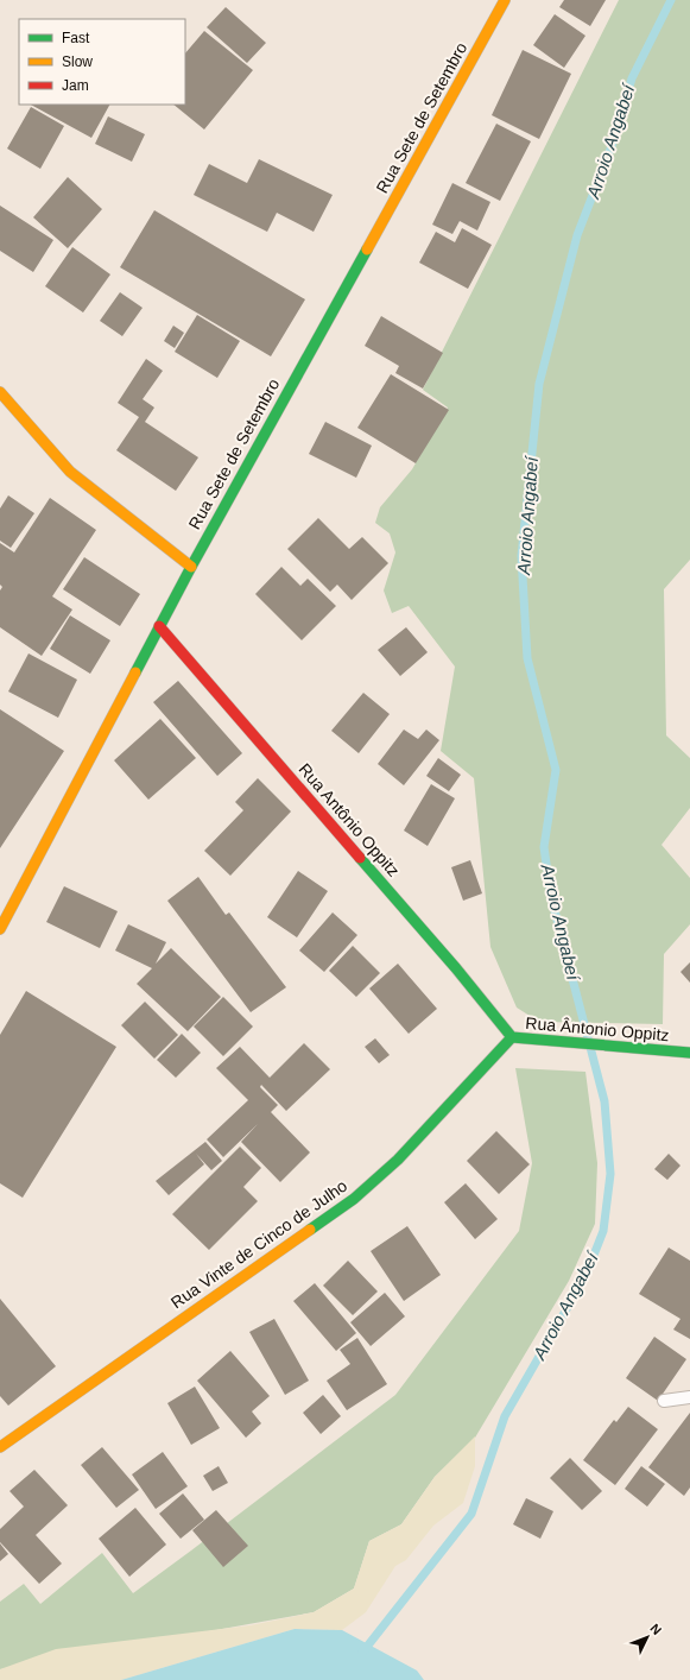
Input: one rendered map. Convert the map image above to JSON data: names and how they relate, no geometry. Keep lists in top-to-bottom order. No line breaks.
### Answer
{"streets":{"street":["Rua Sete de Setembro","Rua Antônio Oppitz","Rua Ântonio Oppitz","Rua Vinte de Cinco de Julho"]},"crossings":[["Rua Sete de Setembro","Rua Antônio Oppitz"],["Rua Antônio Oppitz","Rua Ântonio Oppitz"],["Rua Antônio Oppitz","Rua Vinte de Cinco de Julho"],["Rua Ântonio Oppitz","Rua Vinte de Cinco de Julho"]],"water":["Arroio Angabeí"],"legend":["Fast","Slow","Jam"],"north":"top right"}
